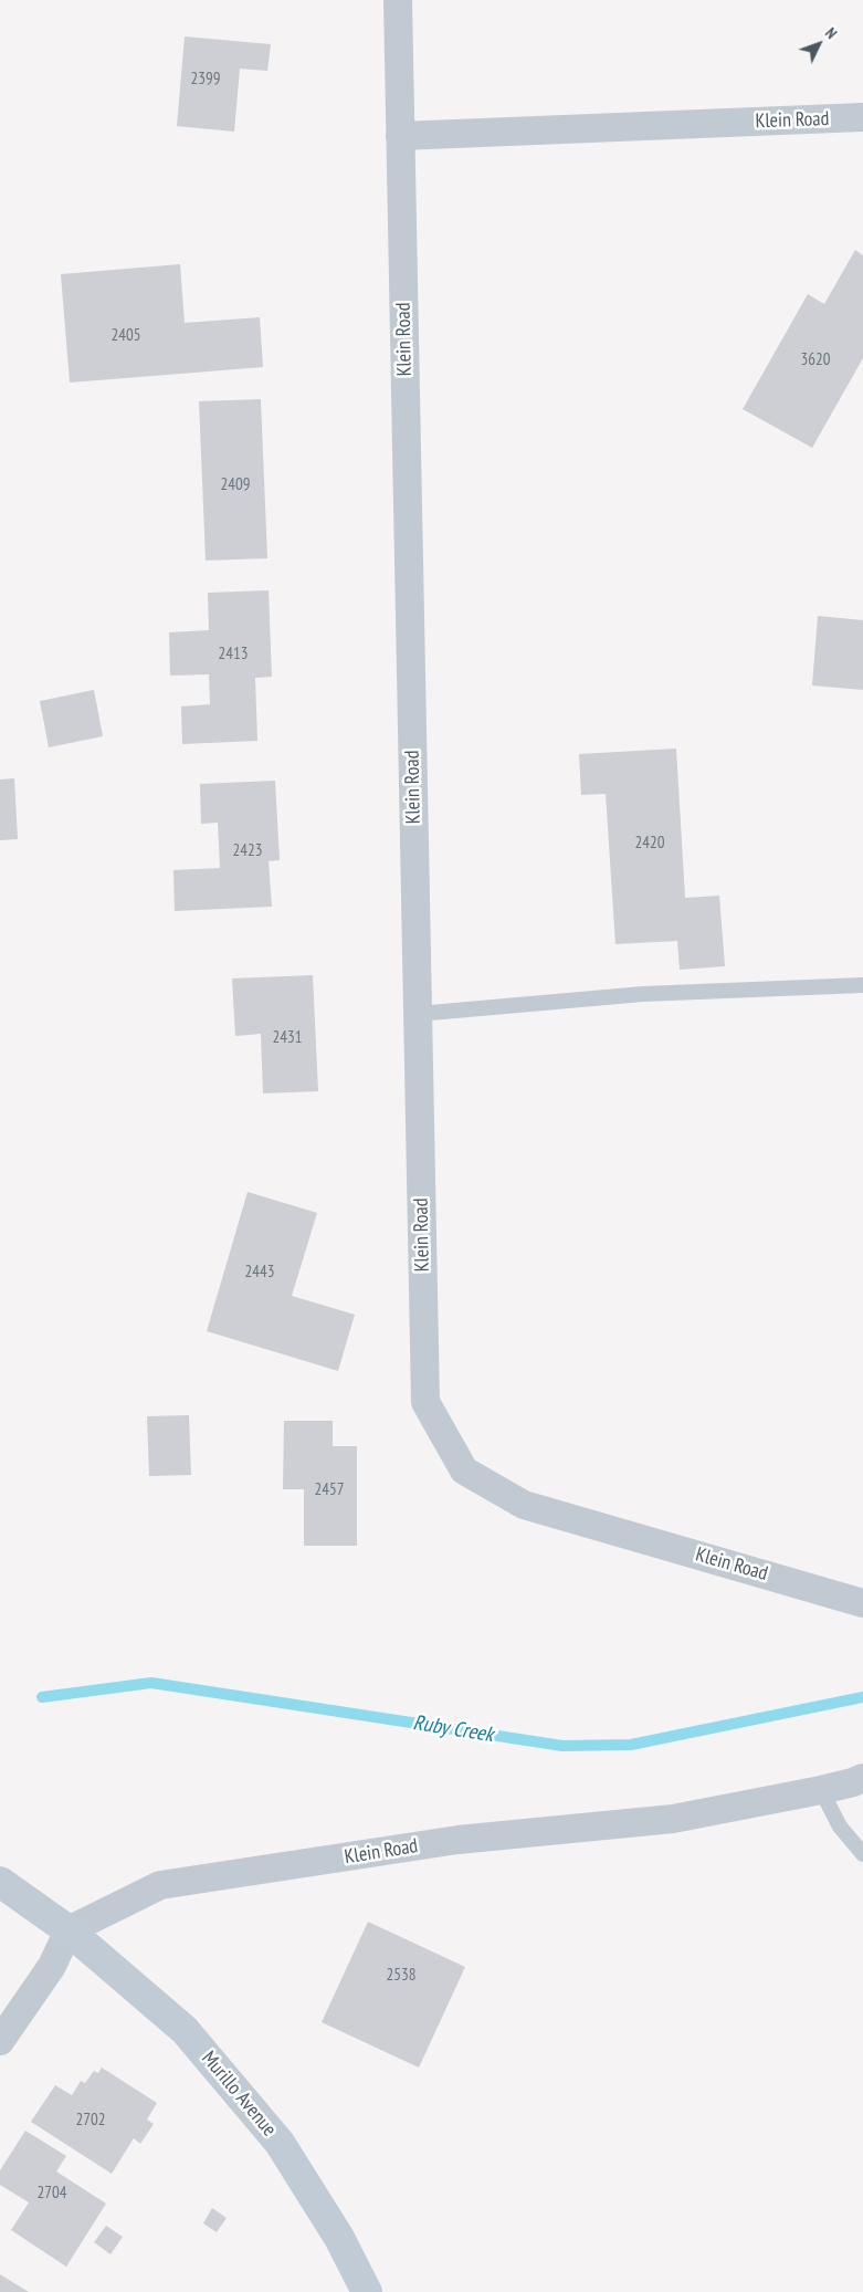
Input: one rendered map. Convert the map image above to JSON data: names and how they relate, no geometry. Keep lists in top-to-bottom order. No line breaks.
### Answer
{"streets":{"street":["Klein Road","Murillo Avenue"]},"crossings":[["Klein Road","Murillo Avenue"]],"water":["Ruby Creek"],"house_numbers":["2399","2405","3620","2409","2413","2420","2423","2431","2443","2457","2538","2702","2704"],"north":"top right"}
